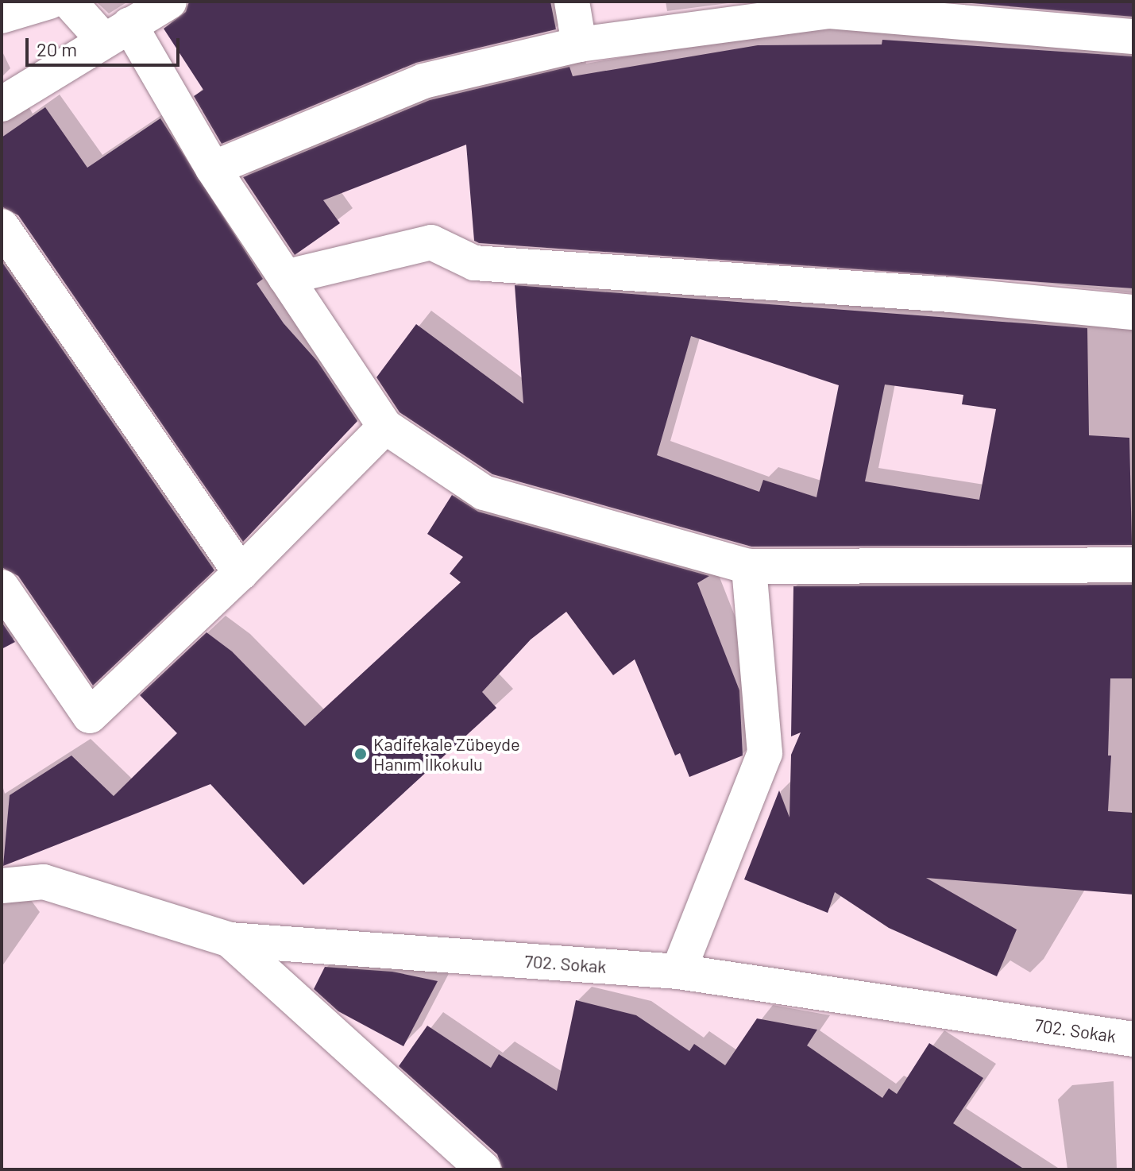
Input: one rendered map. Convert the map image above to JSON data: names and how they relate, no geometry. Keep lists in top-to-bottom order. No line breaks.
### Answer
{"streets":{"street":["702. Sokak"]},"places":["Kadifekale Zübeyde Hanım İlkokulu"],"scale_bar":"20 m"}
